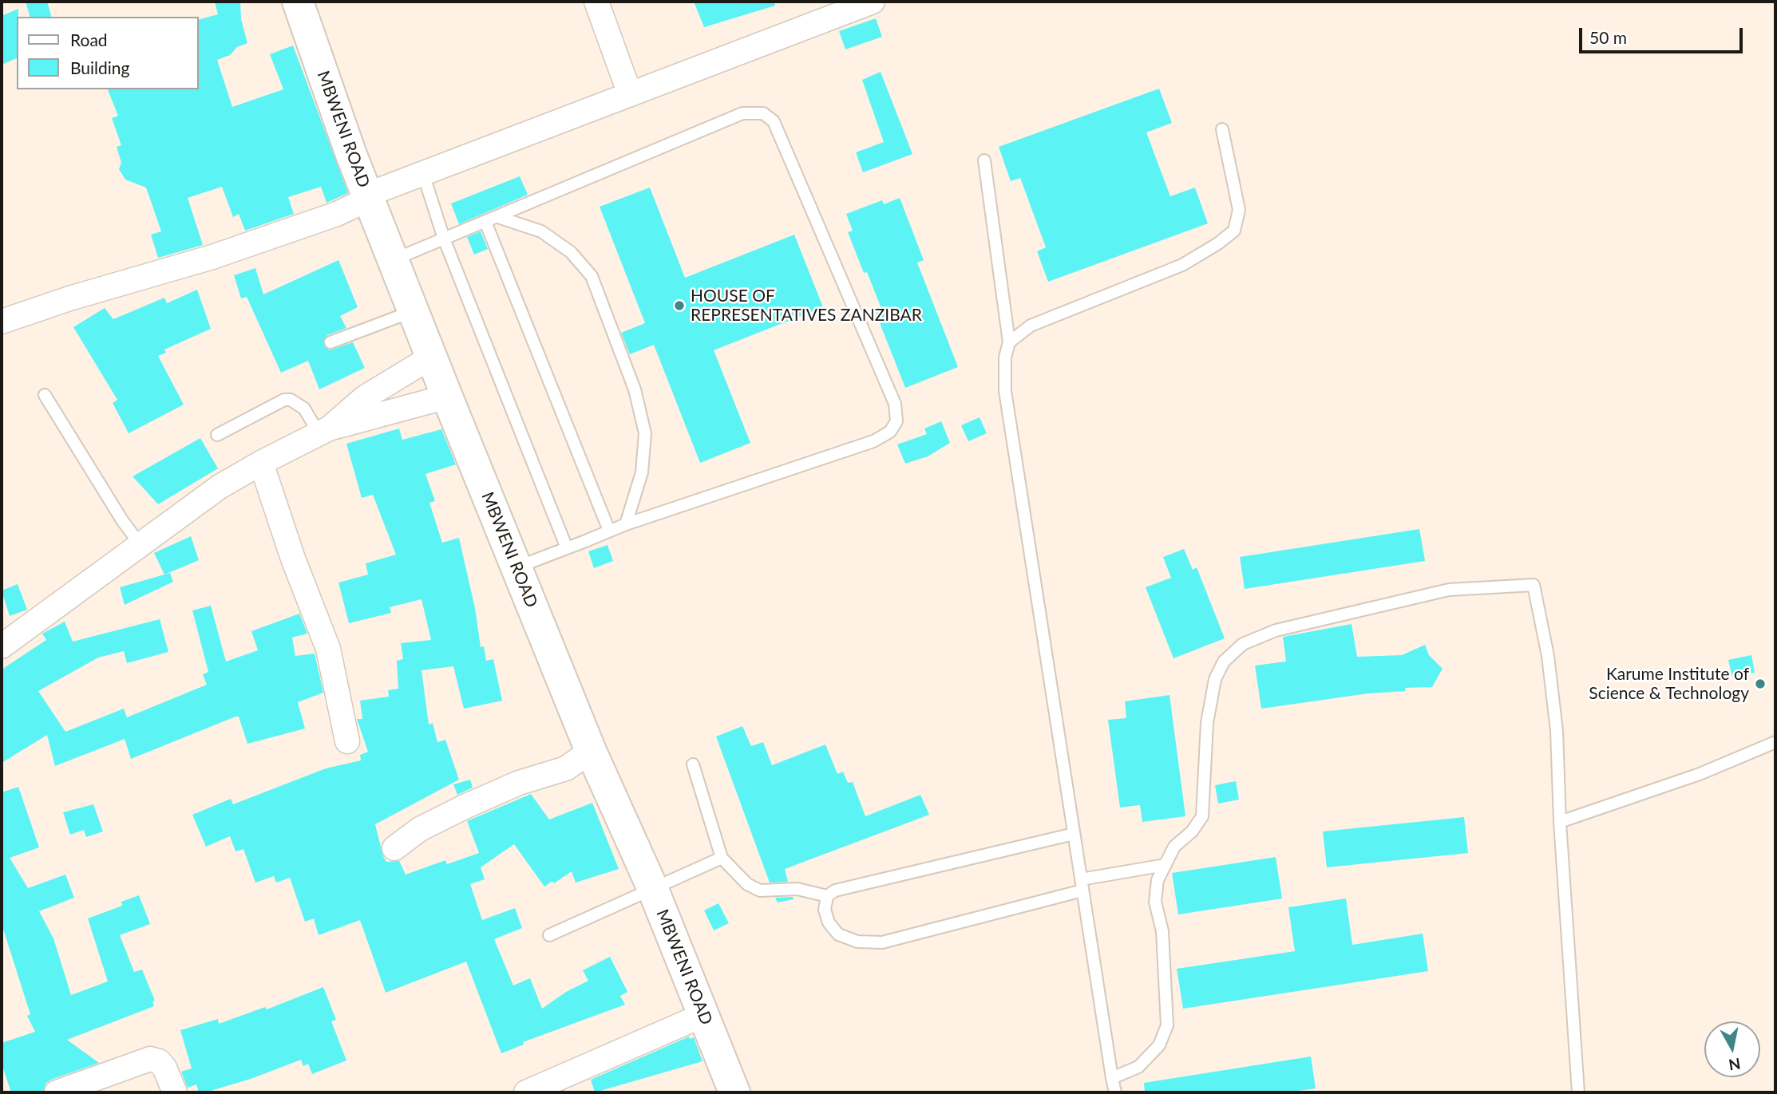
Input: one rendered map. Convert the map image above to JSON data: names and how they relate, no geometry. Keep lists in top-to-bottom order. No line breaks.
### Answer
{"streets":{"street":["MBWENI ROAD"]},"places":["HOUSE OF REPRESENTATIVES ZANZIBAR","Karume Institute of Science & Technology"],"legend":["Road","Building"],"scale_bar":"50 m","north":"bottom"}
